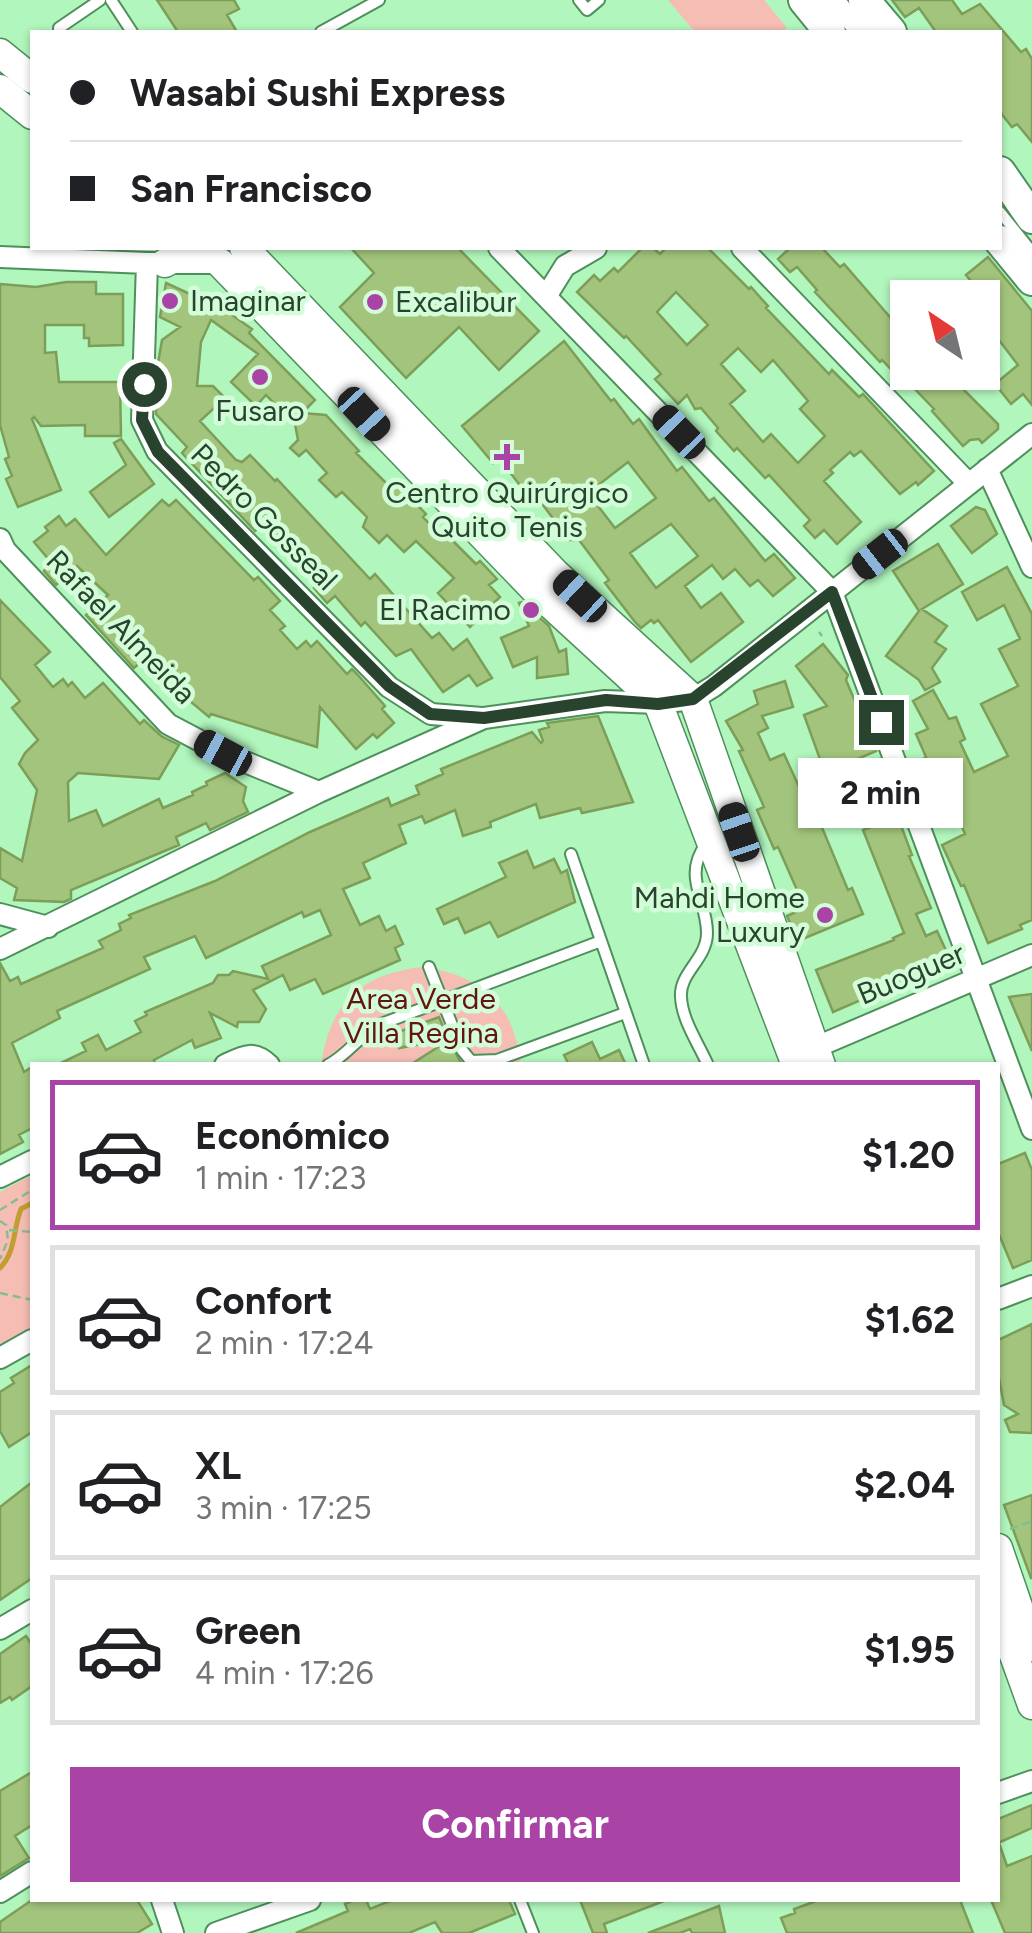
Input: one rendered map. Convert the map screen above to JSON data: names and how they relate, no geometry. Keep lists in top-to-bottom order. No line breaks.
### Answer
{"streets":{"street":["Pedro Gosseal","Rafael Almeida","Buoguer"]},"parks":["Area Verde Villa Regina"],"places":{"other":["Imaginar","Excalibur","Fusaro","El Racimo","Mahdi Home Luxury"],"health":["Centro Quirúrgico Quito Tenis"]},"north":"top left","page":{"banner":["Wasabi Sushi Express","San Francisco"],"bubble":"2 min","list":[{"name":"Económico","note":"1 min · 17:23","value":"$1.20"},{"name":"Confort","note":"2 min · 17:24","value":"$1.62"},{"name":"XL","note":"3 min · 17:25","value":"$2.04"},{"name":"Green","note":"4 min · 17:26","value":"$1.95"}],"buttons":"Confirmar"}}
